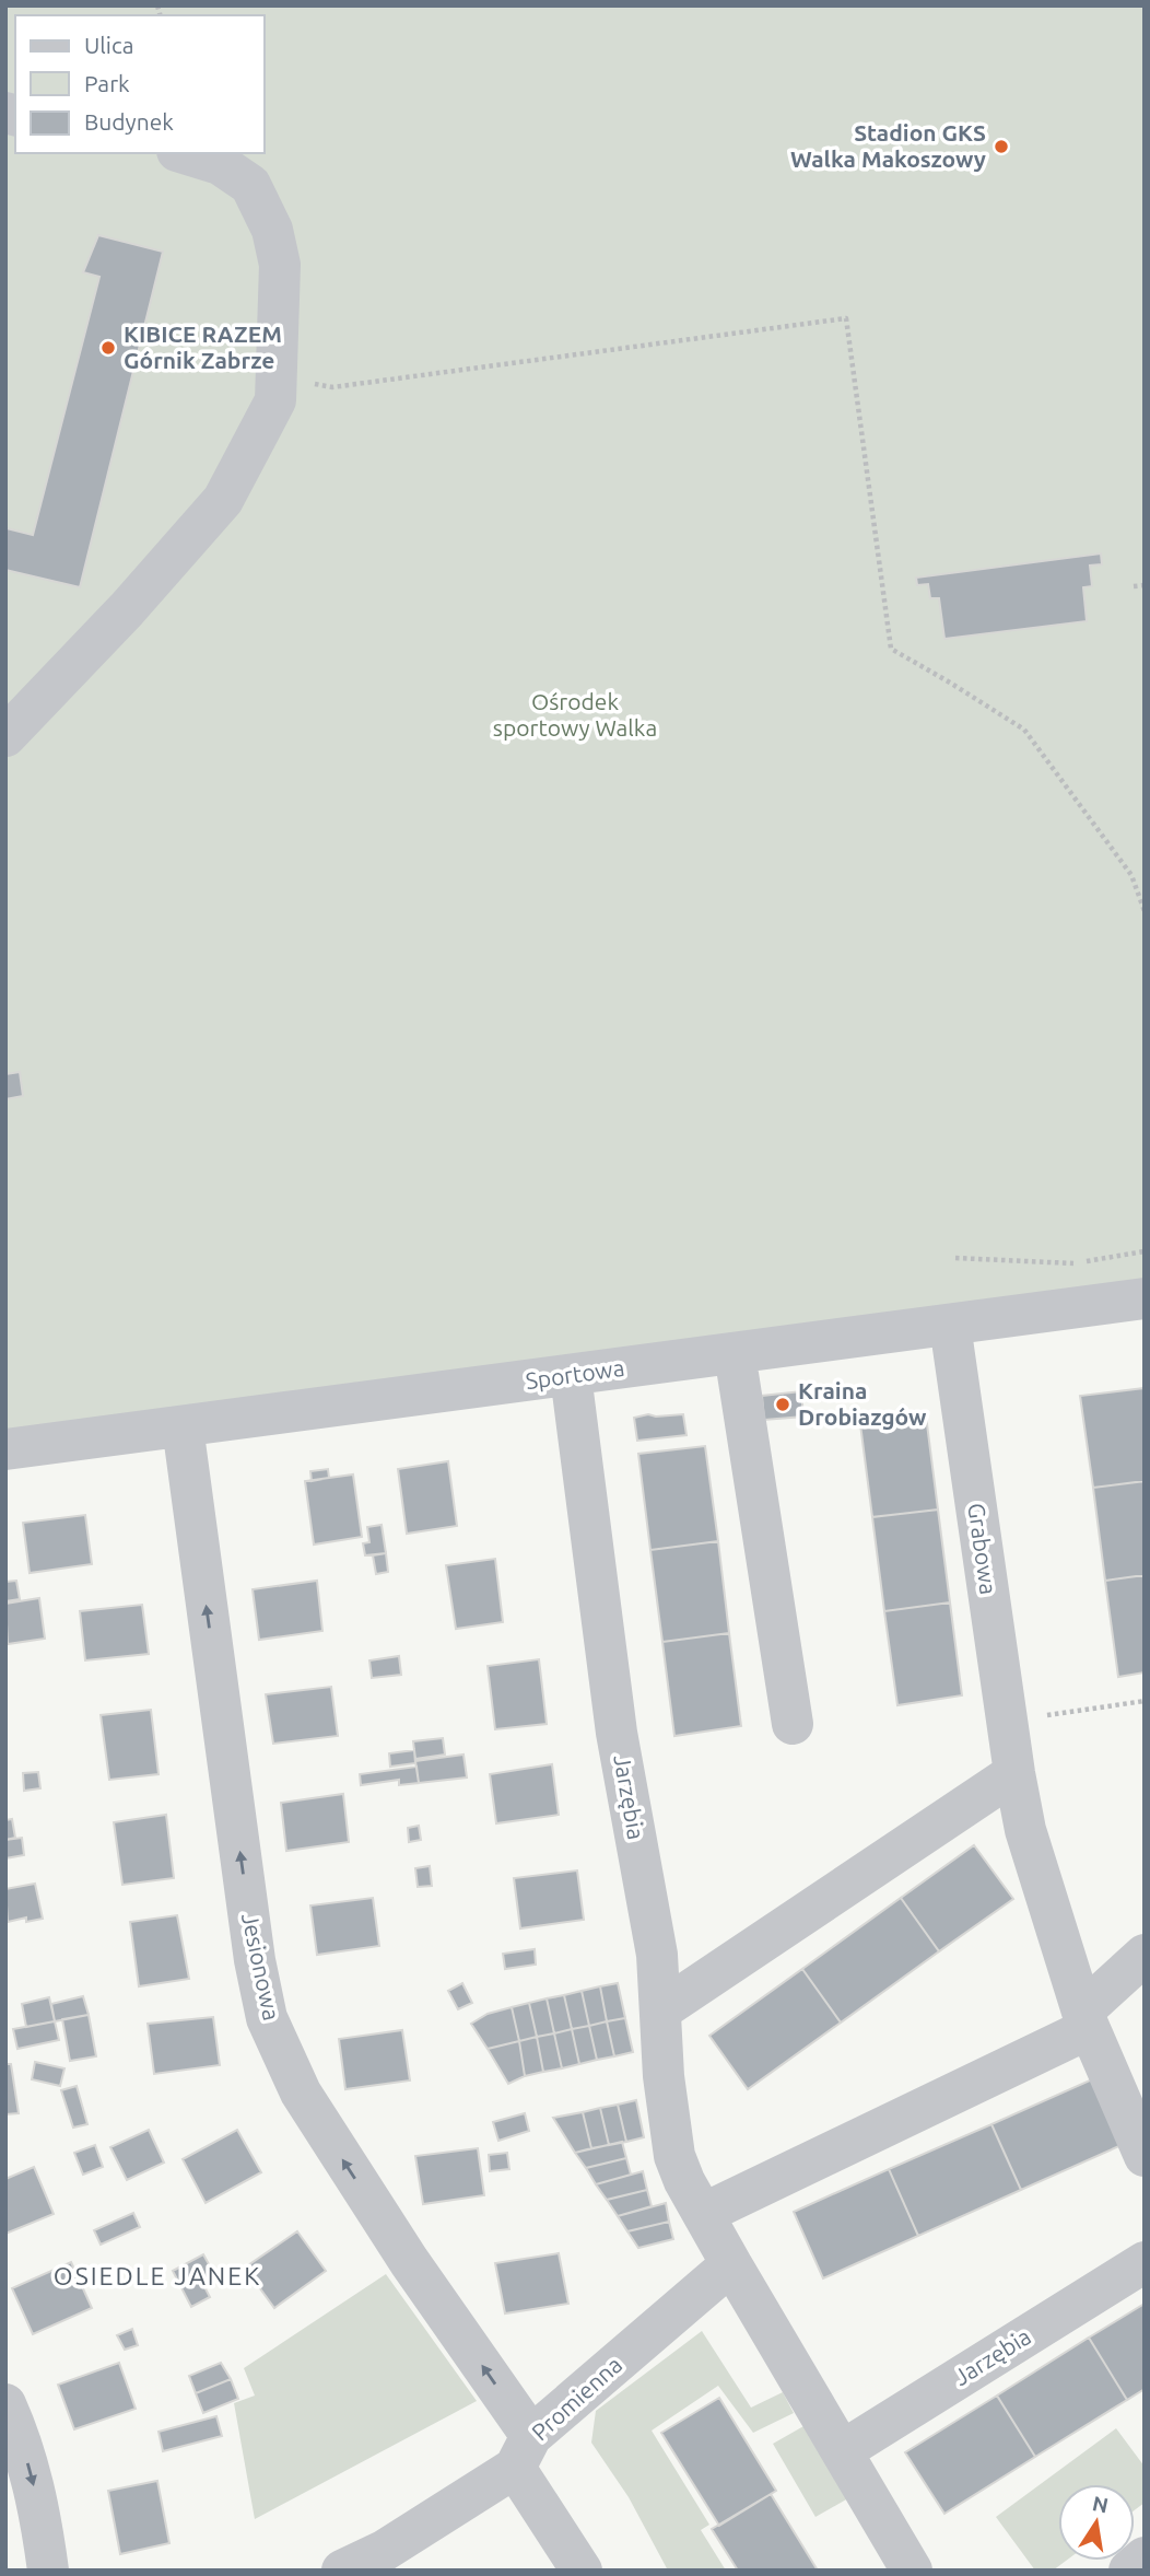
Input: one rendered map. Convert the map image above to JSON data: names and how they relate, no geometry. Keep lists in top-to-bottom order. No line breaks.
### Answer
{"streets":{"street":["Sportowa","Grabowa","Jarzębia","Jesionowa","Promienna"]},"crossings":[["Sportowa","Grabowa"],["Sportowa","Jarzębia"],["Sportowa","Jesionowa"],["Jarzębia","Promienna"],["Jesionowa","Promienna"]],"one_way":["Jesionowa"],"districts":["OSIEDLE JANEK"],"parks":["Ośrodek sportowy Walka"],"places":["Stadion GKS Walka Makoszowy","KIBICE RAZEM Górnik Zabrze","Kraina Drobiazgów"],"legend":["Ulica","Park","Budynek"],"north":"top"}
